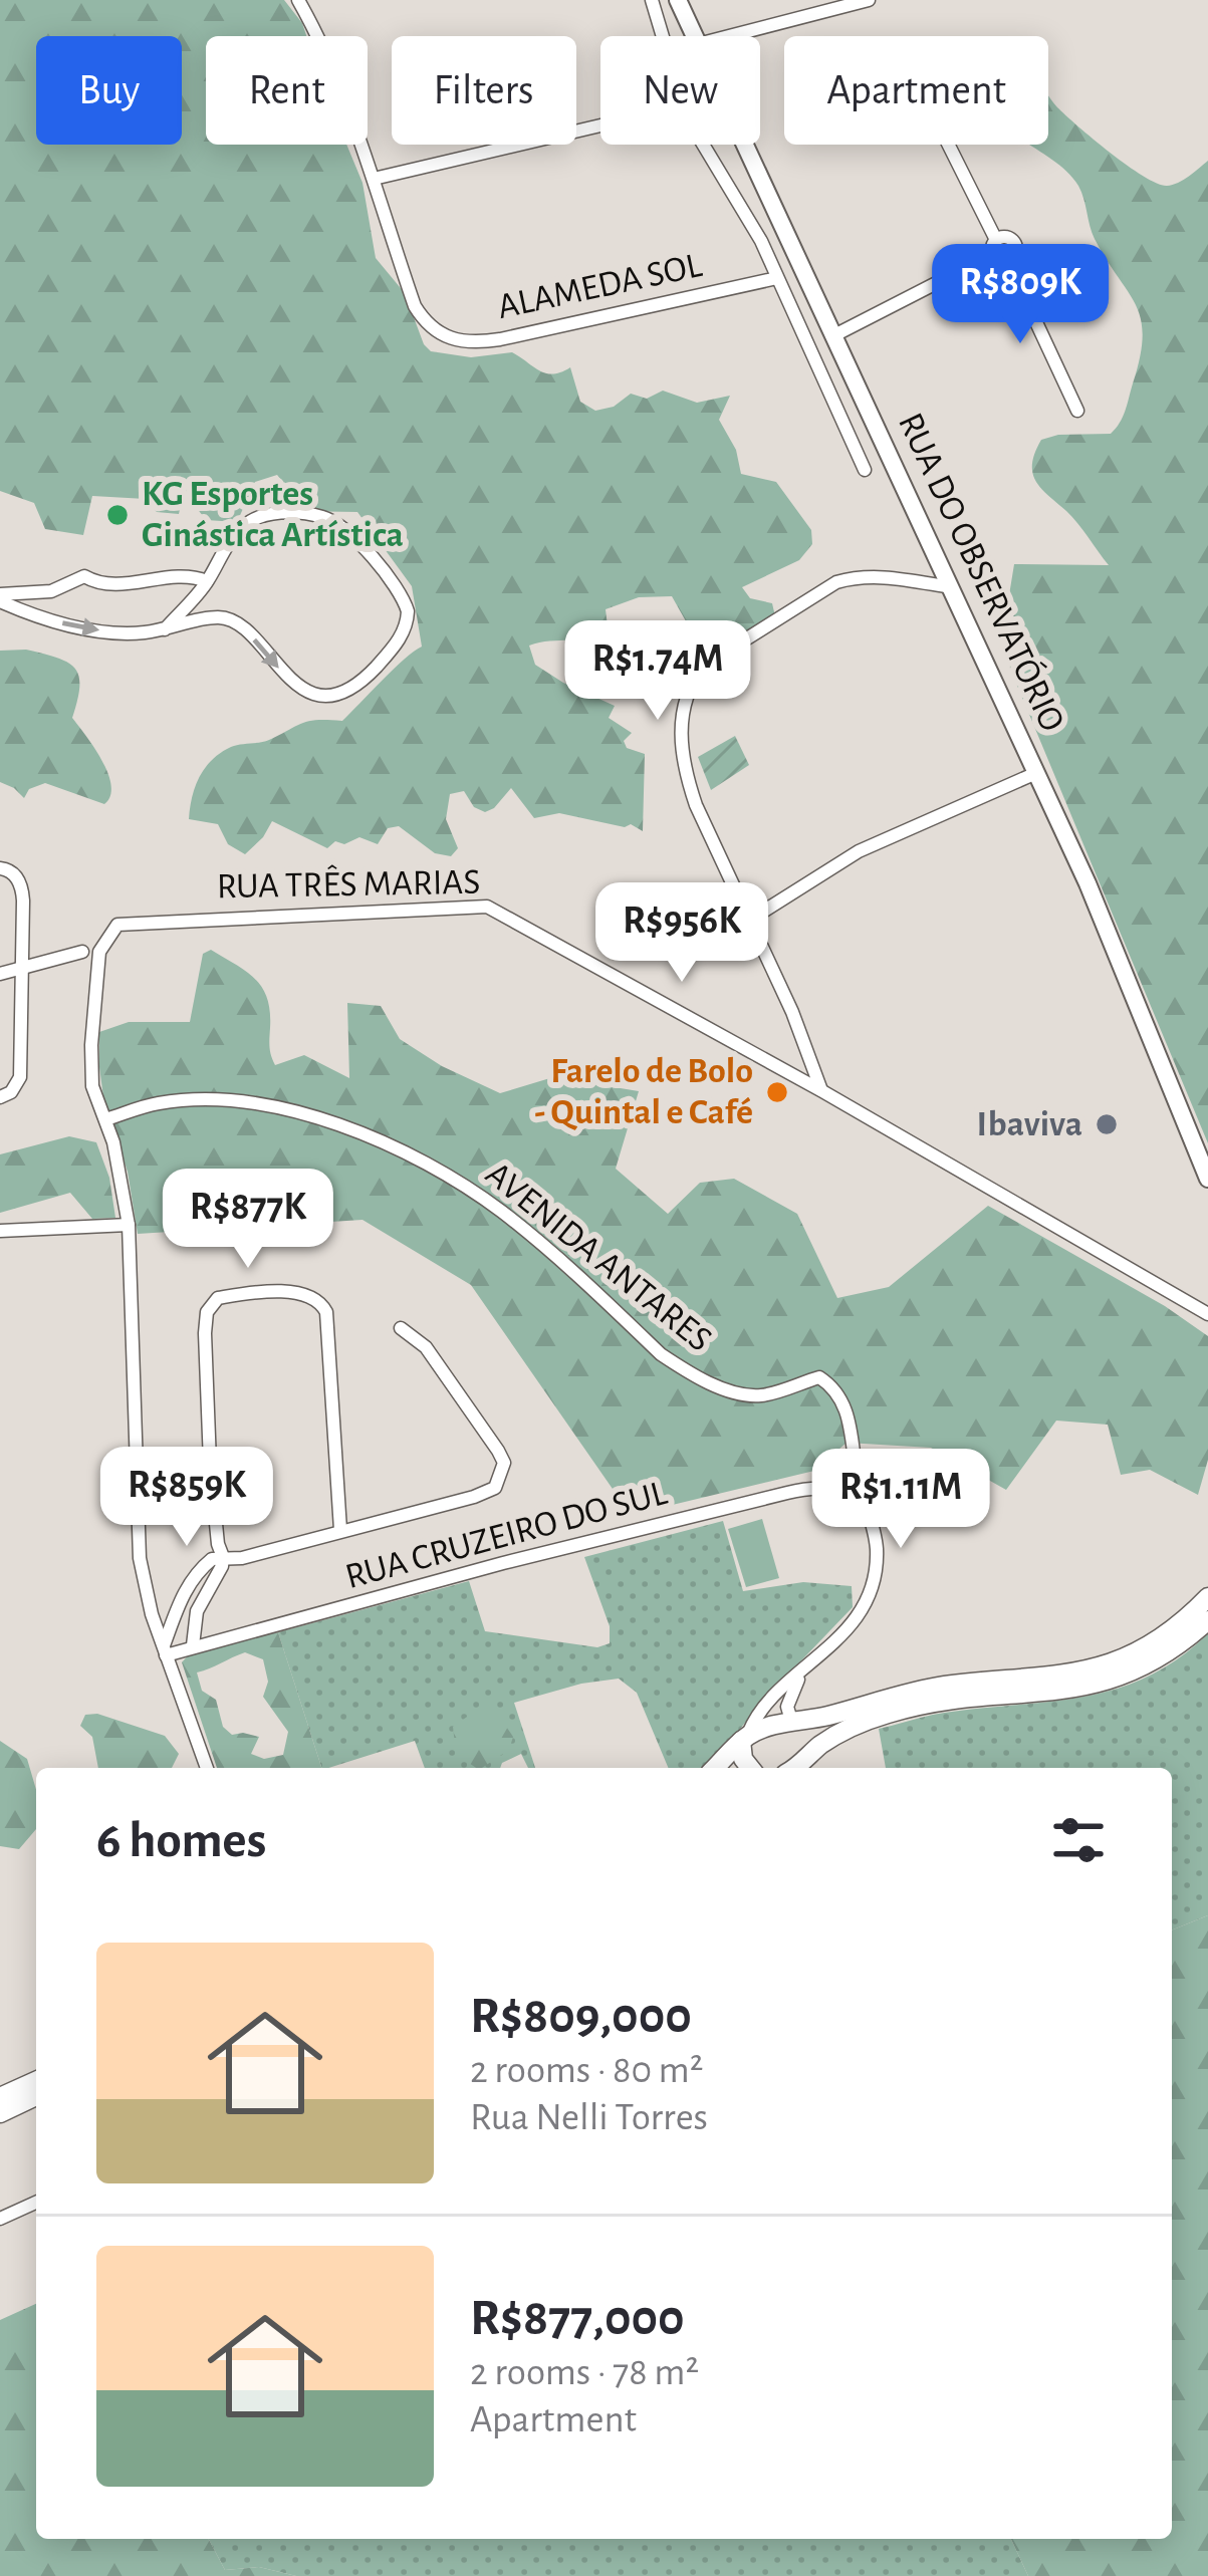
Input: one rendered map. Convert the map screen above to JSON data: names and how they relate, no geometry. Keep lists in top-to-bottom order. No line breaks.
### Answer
{"streets":{"street":["ALAMEDA SOL","RUA DO OBSERVATÓRIO","RUA TRÊS MARIAS","AVENIDA ANTARES","RUA CRUZEIRO DO SUL"]},"crossings":[["RUA TRÊS MARIAS","AVENIDA ANTARES"],["AVENIDA ANTARES","RUA CRUZEIRO DO SUL"]],"places":["KG Esportes Ginástica Artística","Farelo de Bolo - Quintal e Café","Ibaviva"],"page":{"chip":["Buy","Rent","Filters","New","Apartment"],"price":["R$809K","R$1.74M","R$956K","R$877K","R$859K","R$1.11M"],"heading":"6 homes","list":[{"name":"R$809,000","note":"2 rooms · 80 m² · Rua Nelli Torres"},{"name":"R$877,000","note":"2 rooms · 78 m² · Apartment"}]}}
